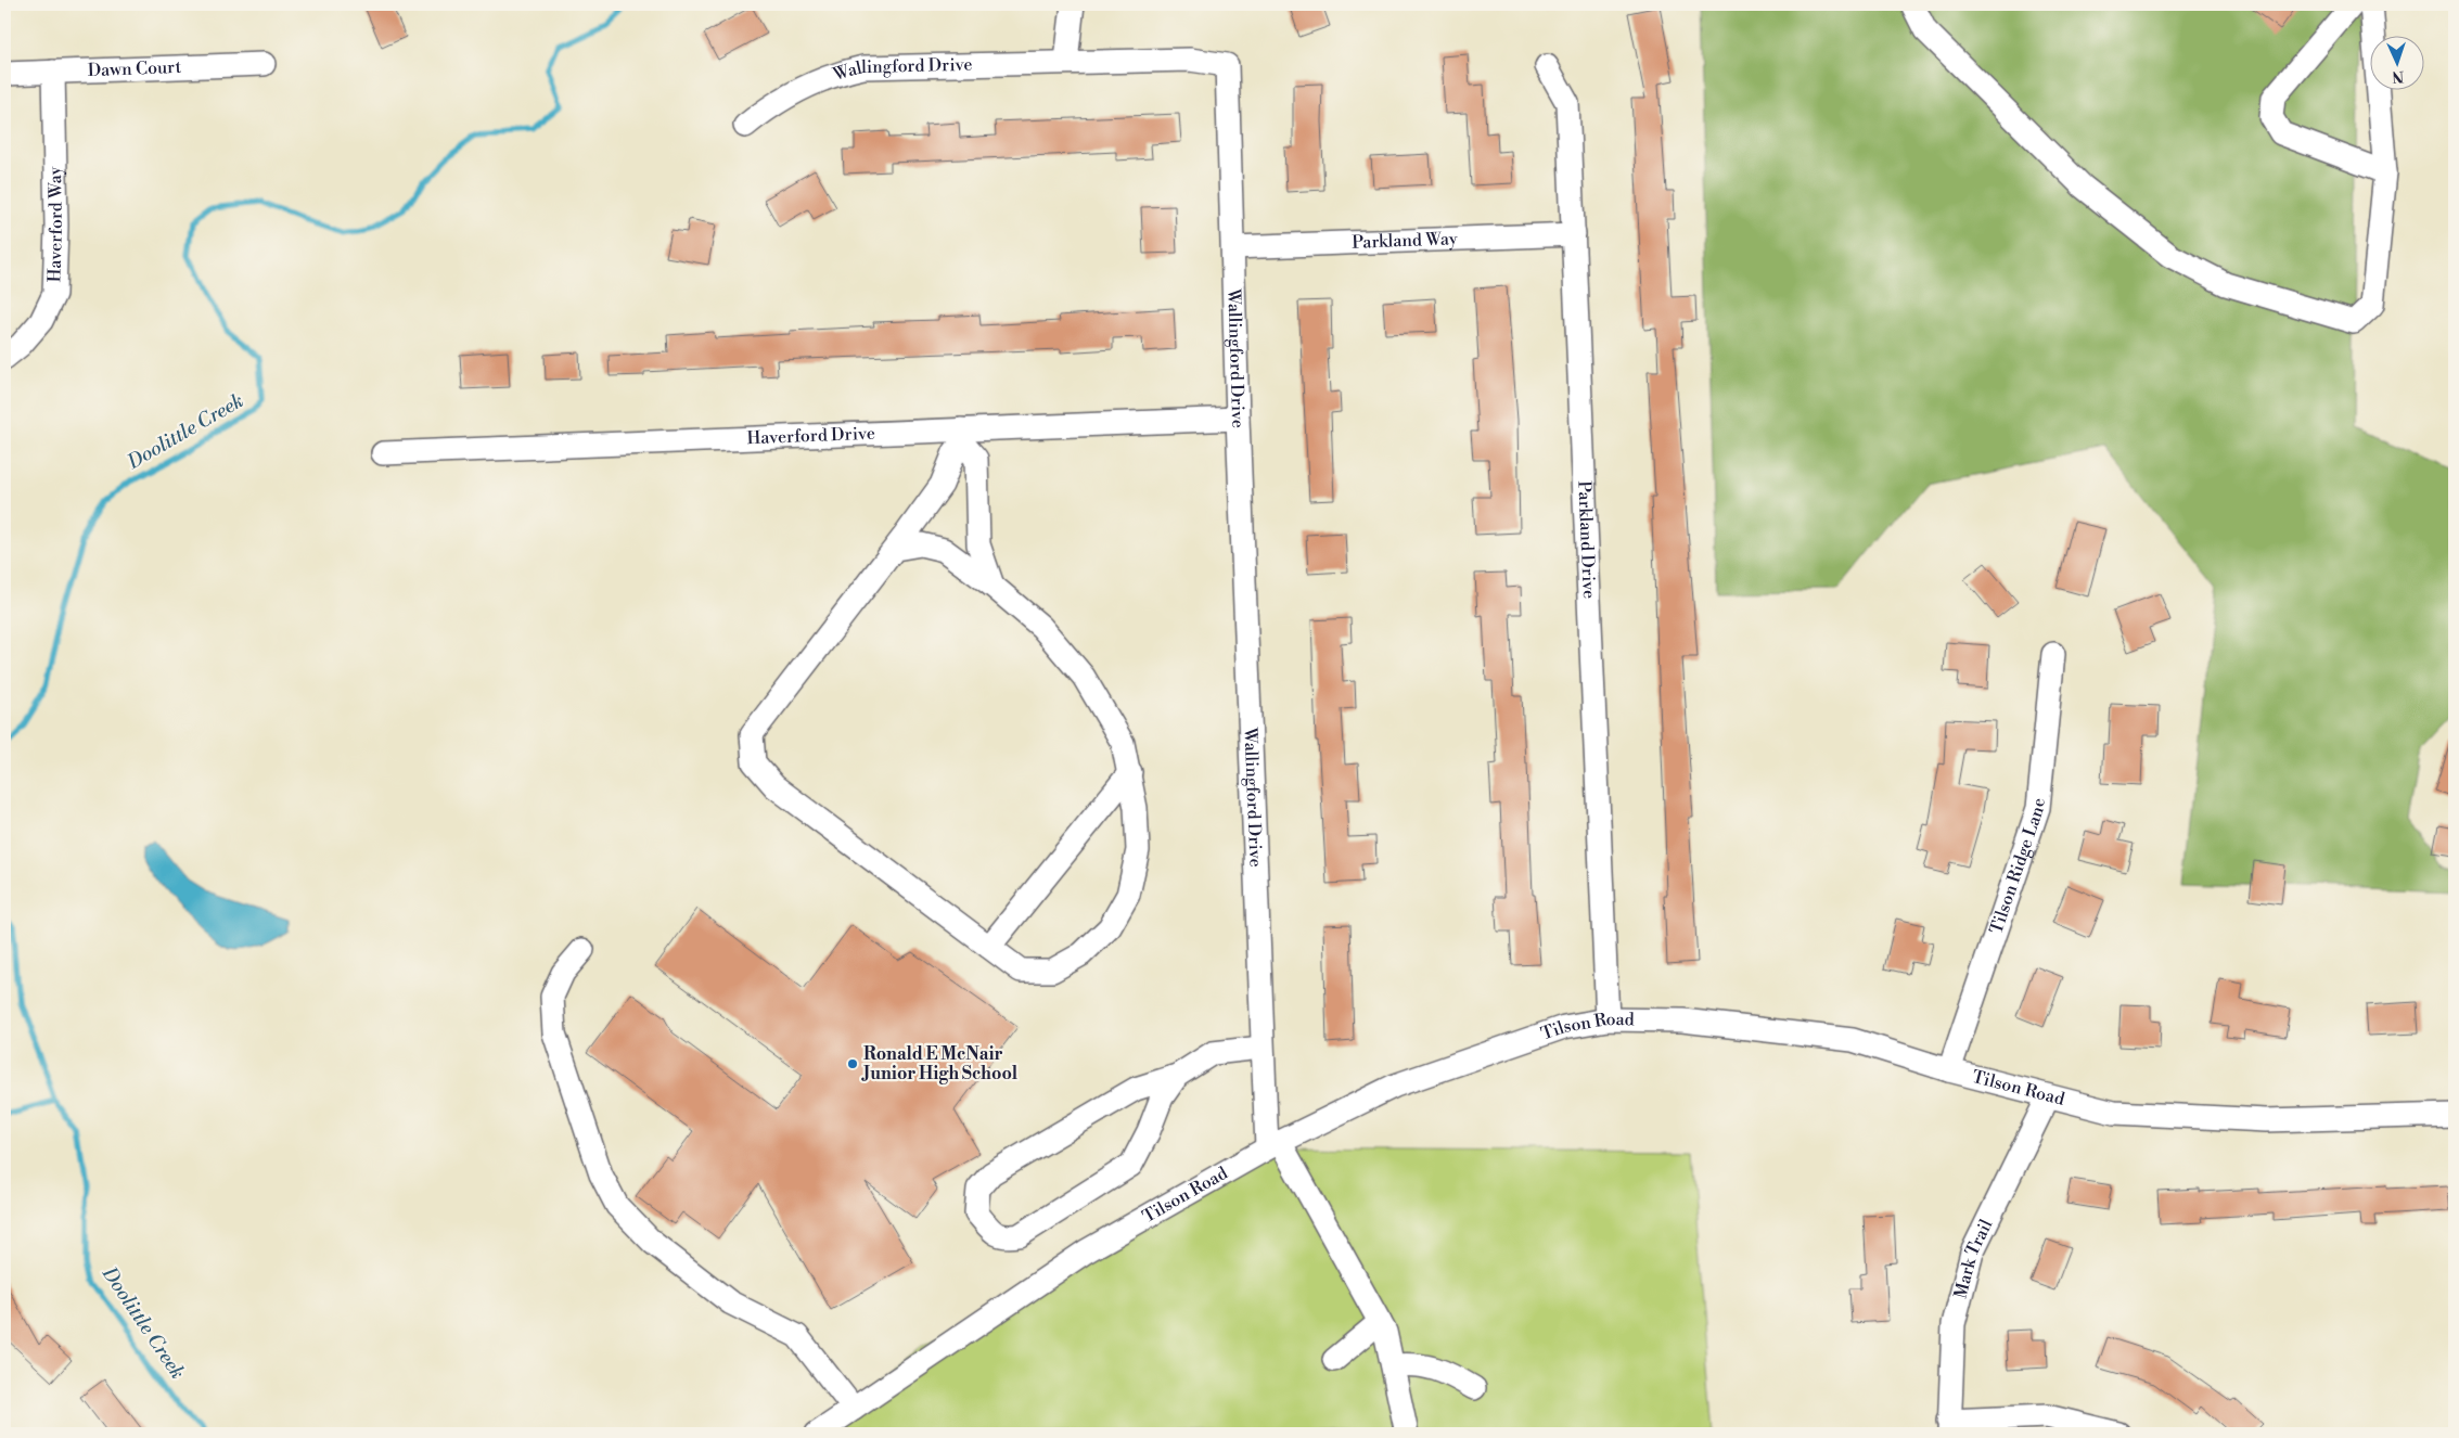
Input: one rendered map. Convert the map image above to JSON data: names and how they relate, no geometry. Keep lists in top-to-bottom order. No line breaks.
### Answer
{"streets":{"street":["Dawn Court","Wallingford Drive","Haverford Way","Parkland Way","Haverford Drive","Parkland Drive","Tilson Ridge Lane","Tilson Road","Mark Trail"]},"crossings":[["Dawn Court","Haverford Way"],["Wallingford Drive","Parkland Way"],["Wallingford Drive","Haverford Drive"],["Wallingford Drive","Tilson Road"],["Parkland Way","Parkland Drive"],["Parkland Drive","Tilson Road"],["Tilson Ridge Lane","Tilson Road"],["Tilson Road","Mark Trail"]],"water":["Doolittle Creek"],"places":["Ronald E McNair Junior High School"],"north":"bottom"}
